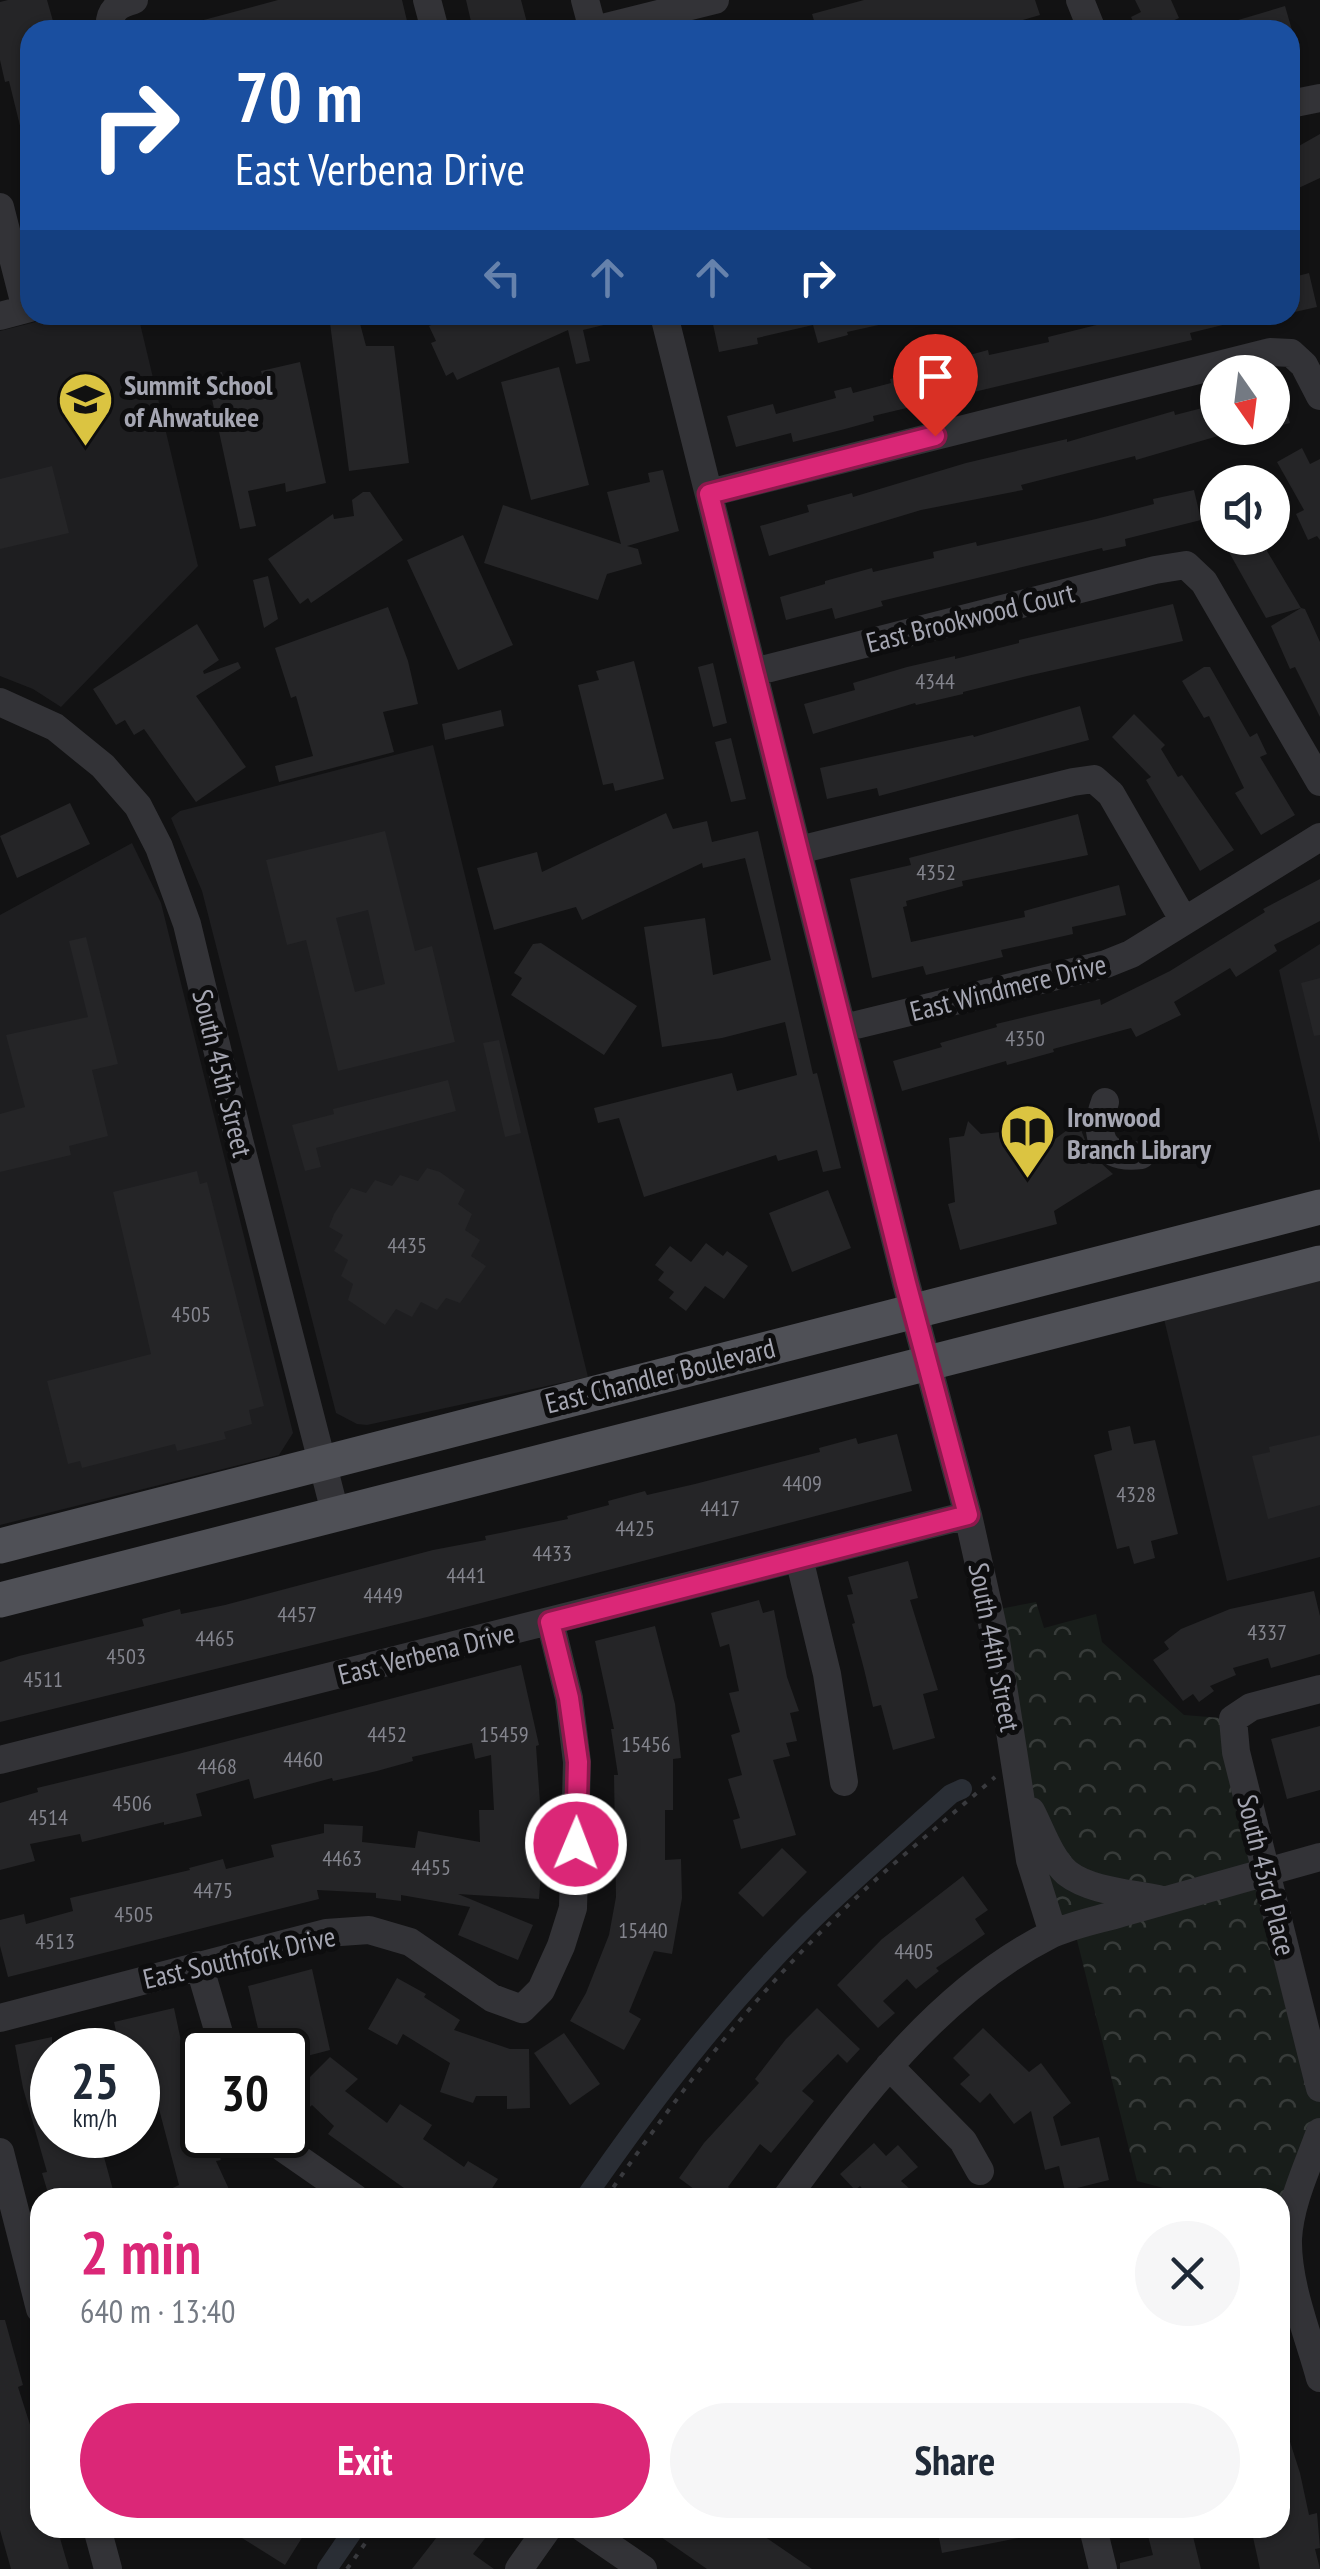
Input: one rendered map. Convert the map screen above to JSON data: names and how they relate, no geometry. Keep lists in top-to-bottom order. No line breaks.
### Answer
{"streets":{"main road":["East Chandler Boulevard"],"street":["East Brookwood Court","East Windmere Drive","South 45th Street","South 44th Street","East Verbena Drive","South 43rd Place","East Southfork Drive"]},"crossings":[["East Brookwood Court","South 44th Street"],["East Windmere Drive","South 44th Street"],["South 45th Street","East Chandler Boulevard"],["East Chandler Boulevard","South 44th Street"],["South 44th Street","East Verbena Drive"],["East Verbena Drive","East Southfork Drive"]],"places":{"school or university":["Summit School of Ahwatukee"],"library":["Ironwood Branch Library"]},"house_numbers":["4344","4352","4350","4435","4505","4409","4328","4417","4425","4433","4441","4449","4457","4337","4465","4503","4511","4452","15459","15456","4460","4468","4506","4514","4463","4455","4475","4505","15440","4513","4405"],"north":"bottom","page":{"turn":["70 m","East Verbena Drive"],"speed":"25 km/h","limit":"30","heading":["2 min","640 m · 13:40"],"buttons":["Exit","Share"]}}
